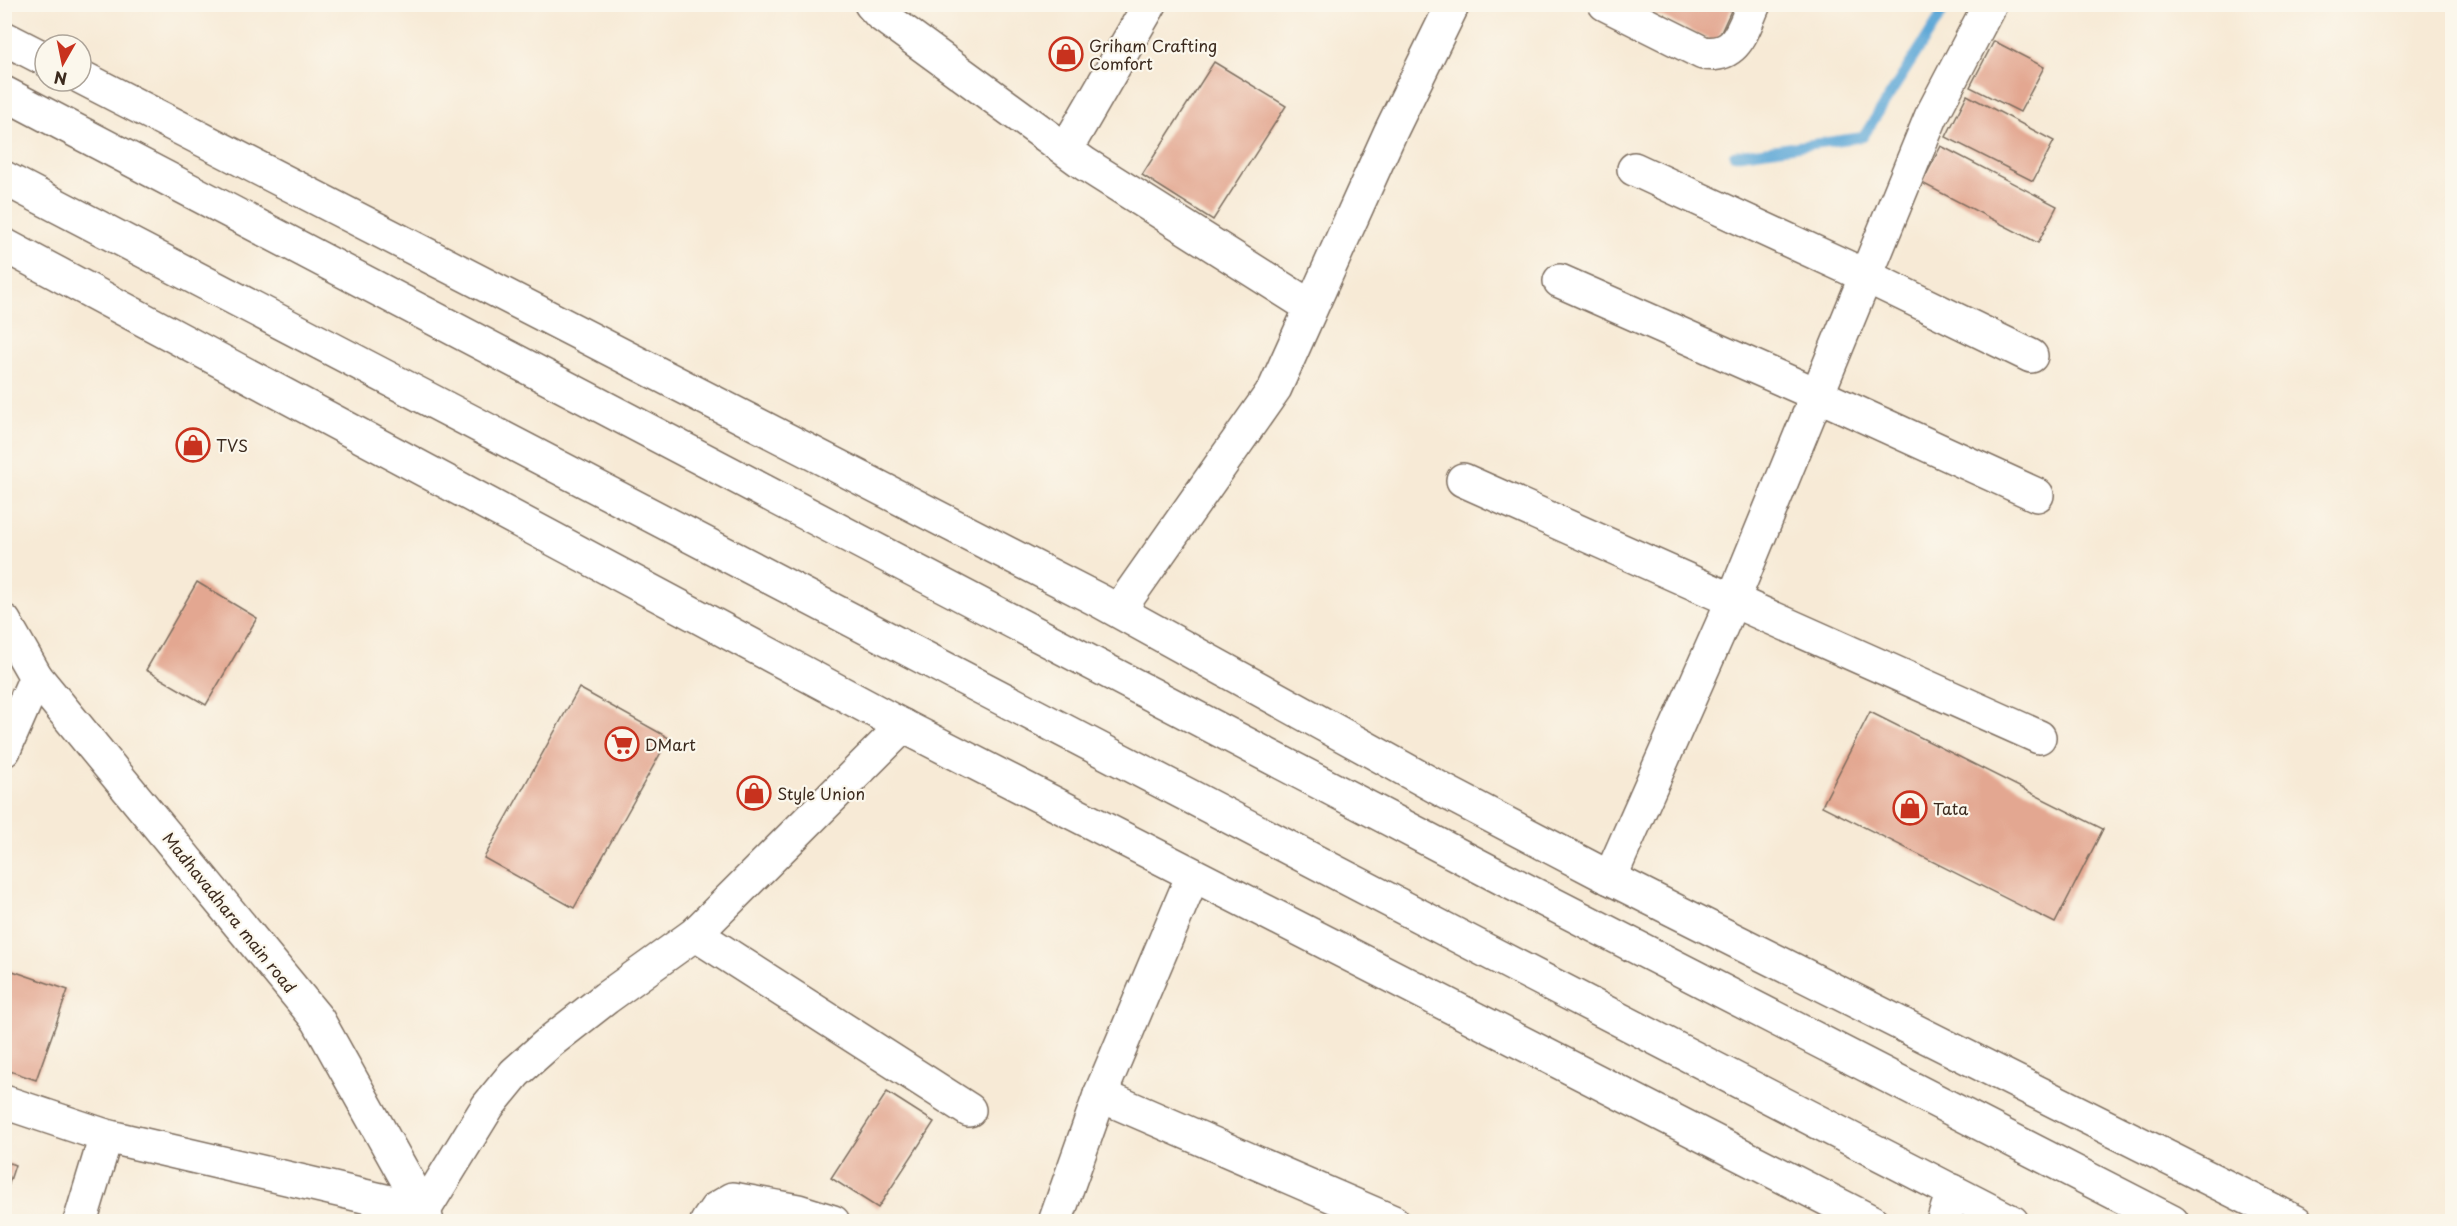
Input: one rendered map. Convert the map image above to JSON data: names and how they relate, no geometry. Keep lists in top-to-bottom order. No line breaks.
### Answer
{"streets":{"street":["Madhavadhara main road"]},"places":{"shop":["Griham Crafting Comfort","TVS","Style Union","Tata"],"supermarket":["DMart"]},"north":"bottom"}
